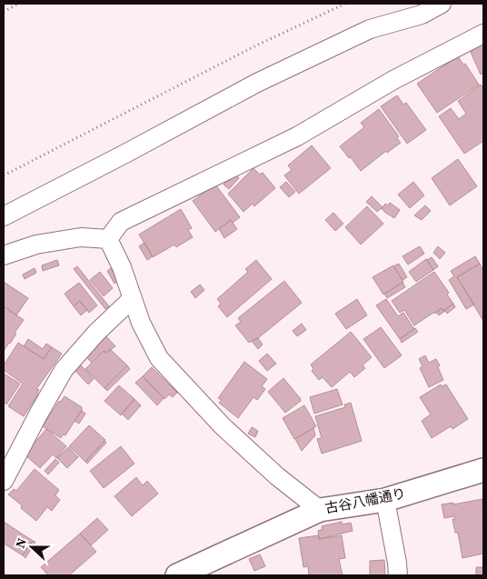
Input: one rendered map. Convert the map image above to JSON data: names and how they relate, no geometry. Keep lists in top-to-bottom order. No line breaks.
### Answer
{"streets":{"street":["古谷八幡通り"]},"north":"left"}
